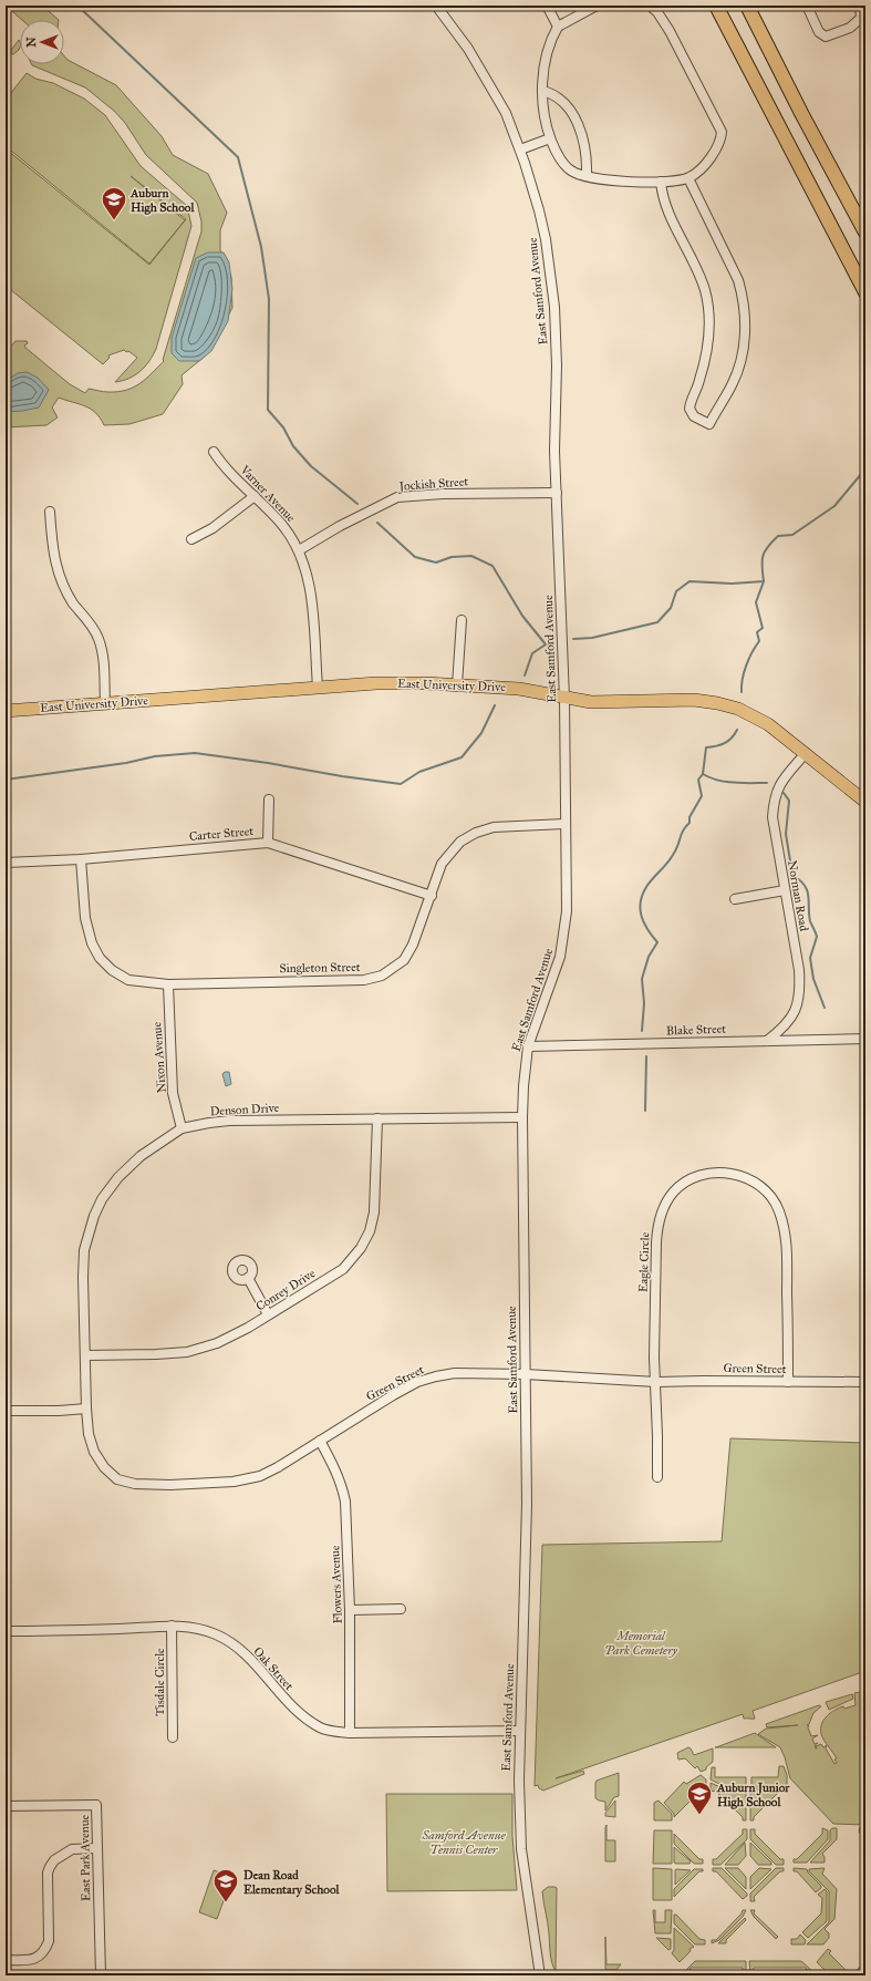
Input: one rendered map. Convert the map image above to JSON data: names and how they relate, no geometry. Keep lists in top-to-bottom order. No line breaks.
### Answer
{"streets":{"main road":["East University Drive"],"street":["East Samford Avenue","Jockish Street","Varner Avenue","Carter Street","Norman Road","Singleton Street","Blake Street","Nixon Avenue","Denson Drive","Eagle Circle","Conrey Drive","Green Street","Flowers Avenue","Oak Street","Tisdale Circle","East Park Avenue"]},"crossings":[["East Samford Avenue","Jockish Street"],["East Samford Avenue","East University Drive"],["East Samford Avenue","Singleton Street"],["East Samford Avenue","Blake Street"],["East Samford Avenue","Denson Drive"],["East Samford Avenue","Green Street"],["East Samford Avenue","Oak Street"],["Jockish Street","Varner Avenue"],["Varner Avenue","East University Drive"],["East University Drive","Norman Road"],["Carter Street","Singleton Street"],["Norman Road","Blake Street"],["Singleton Street","Nixon Avenue"],["Nixon Avenue","Denson Drive"],["Denson Drive","Conrey Drive"],["Denson Drive","Green Street"],["Eagle Circle","Green Street"],["Green Street","Flowers Avenue"],["Flowers Avenue","Oak Street"],["Oak Street","Tisdale Circle"]],"parks":["Memorial Park Cemetery","Samford Avenue Tennis Center"],"places":{"school or university":["Auburn High School","Auburn Junior High School","Dean Road Elementary School"]},"north":"left"}
